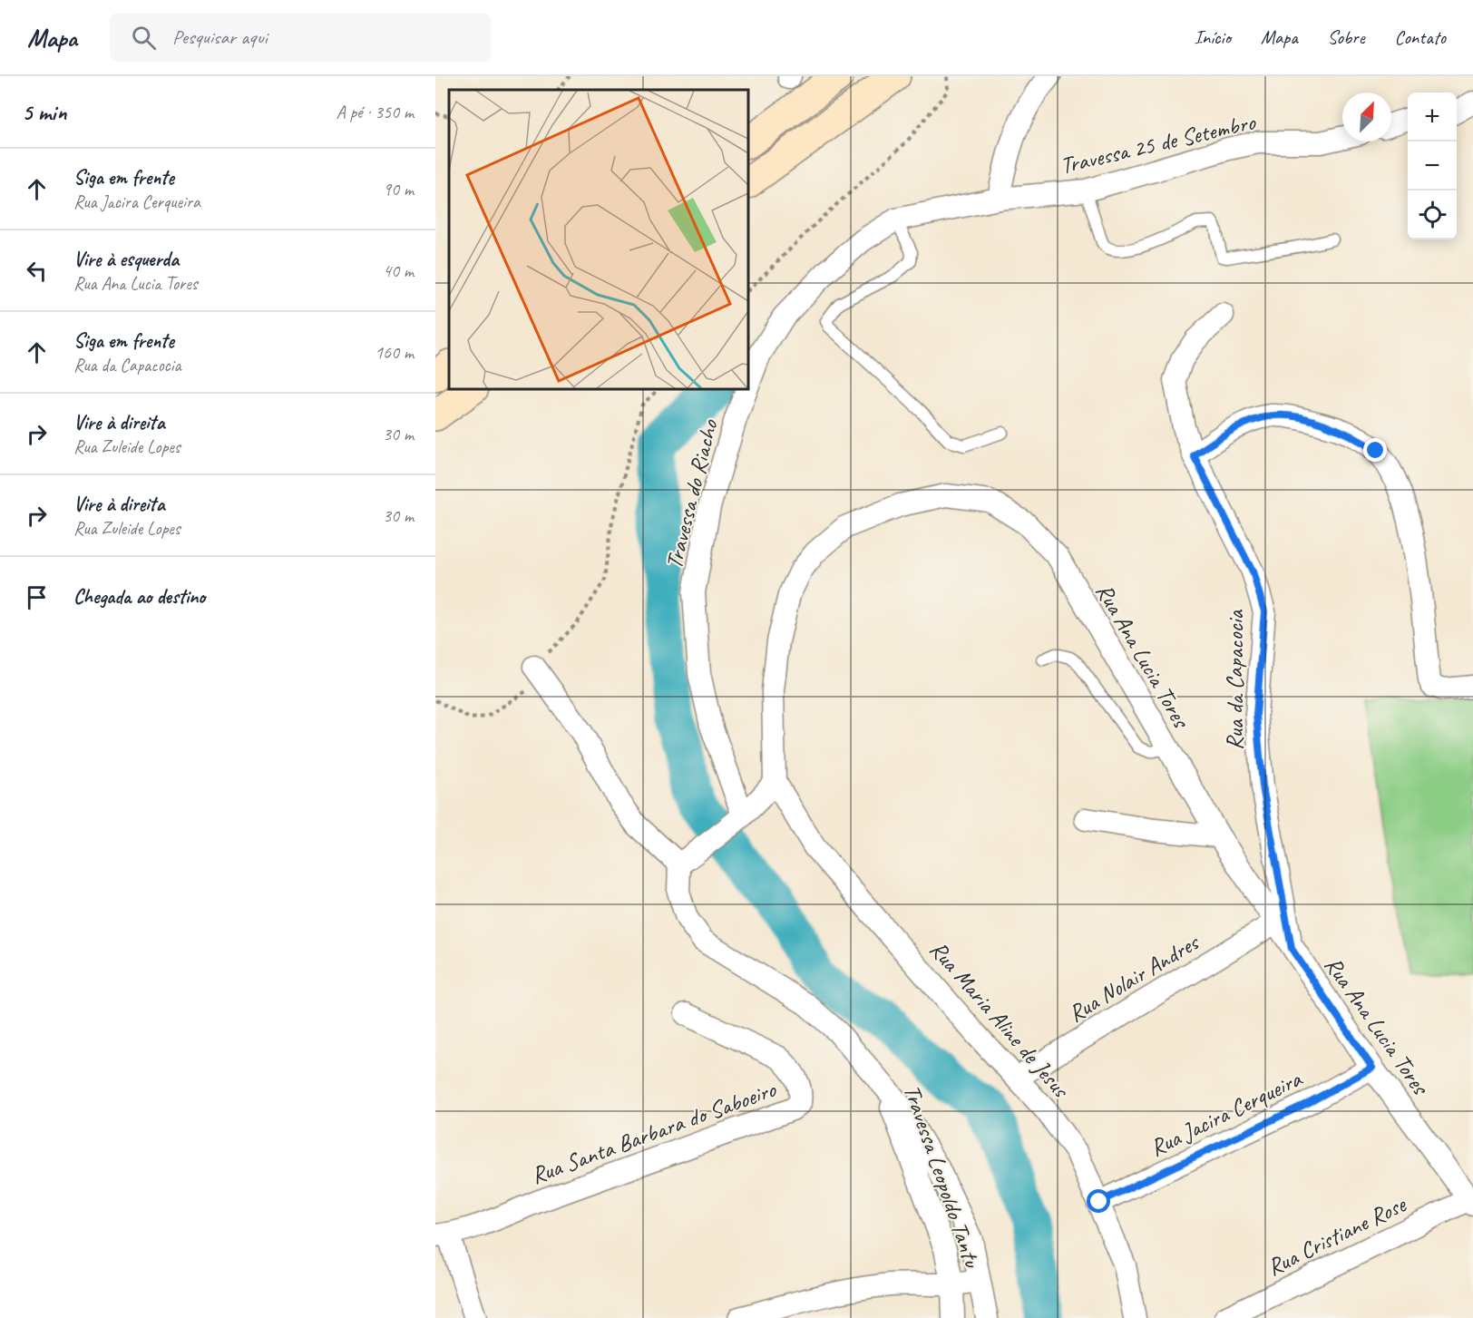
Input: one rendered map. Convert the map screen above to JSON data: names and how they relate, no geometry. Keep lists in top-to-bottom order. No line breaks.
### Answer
{"streets":{"street":["Travessa 25 de Setembro","Travessa do Riacho","Rua Ana Lucia Tores","Rua da Capacocia","Rua Nolair Andres","Rua Maria Aline de Jesus","Rua Jacira Cerqueira","Rua Santa Barbara do Saboeiro","Travessa Leopoldo Tantu","Rua Cristiane Rose"]},"crossings":[["Travessa 25 de Setembro","Travessa do Riacho"],["Rua Ana Lucia Tores","Rua da Capacocia"],["Rua Ana Lucia Tores","Rua Nolair Andres"],["Rua Ana Lucia Tores","Rua Maria Aline de Jesus"],["Rua Ana Lucia Tores","Rua Jacira Cerqueira"],["Rua Ana Lucia Tores","Rua Cristiane Rose"],["Rua Nolair Andres","Rua Maria Aline de Jesus"],["Rua Maria Aline de Jesus","Rua Jacira Cerqueira"]],"north":"top right","page":{"header":"Mapa","search":"Pesquisar aqui","nav":["Início","Mapa","Sobre","Contato"],"heading":["5 min","A pé · 350 m"],"map_buttons":["+","−"],"list":[["Siga em frente","Rua Jacira Cerqueira","90 m"],["Vire à esquerda","Rua Ana Lucia Tores","40 m"],["Siga em frente","Rua da Capacocia","160 m"],["Vire à direita","Rua Zuleide Lopes","30 m"],["Vire à direita","Rua Zuleide Lopes","30 m"],"Chegada ao destino"]}}
